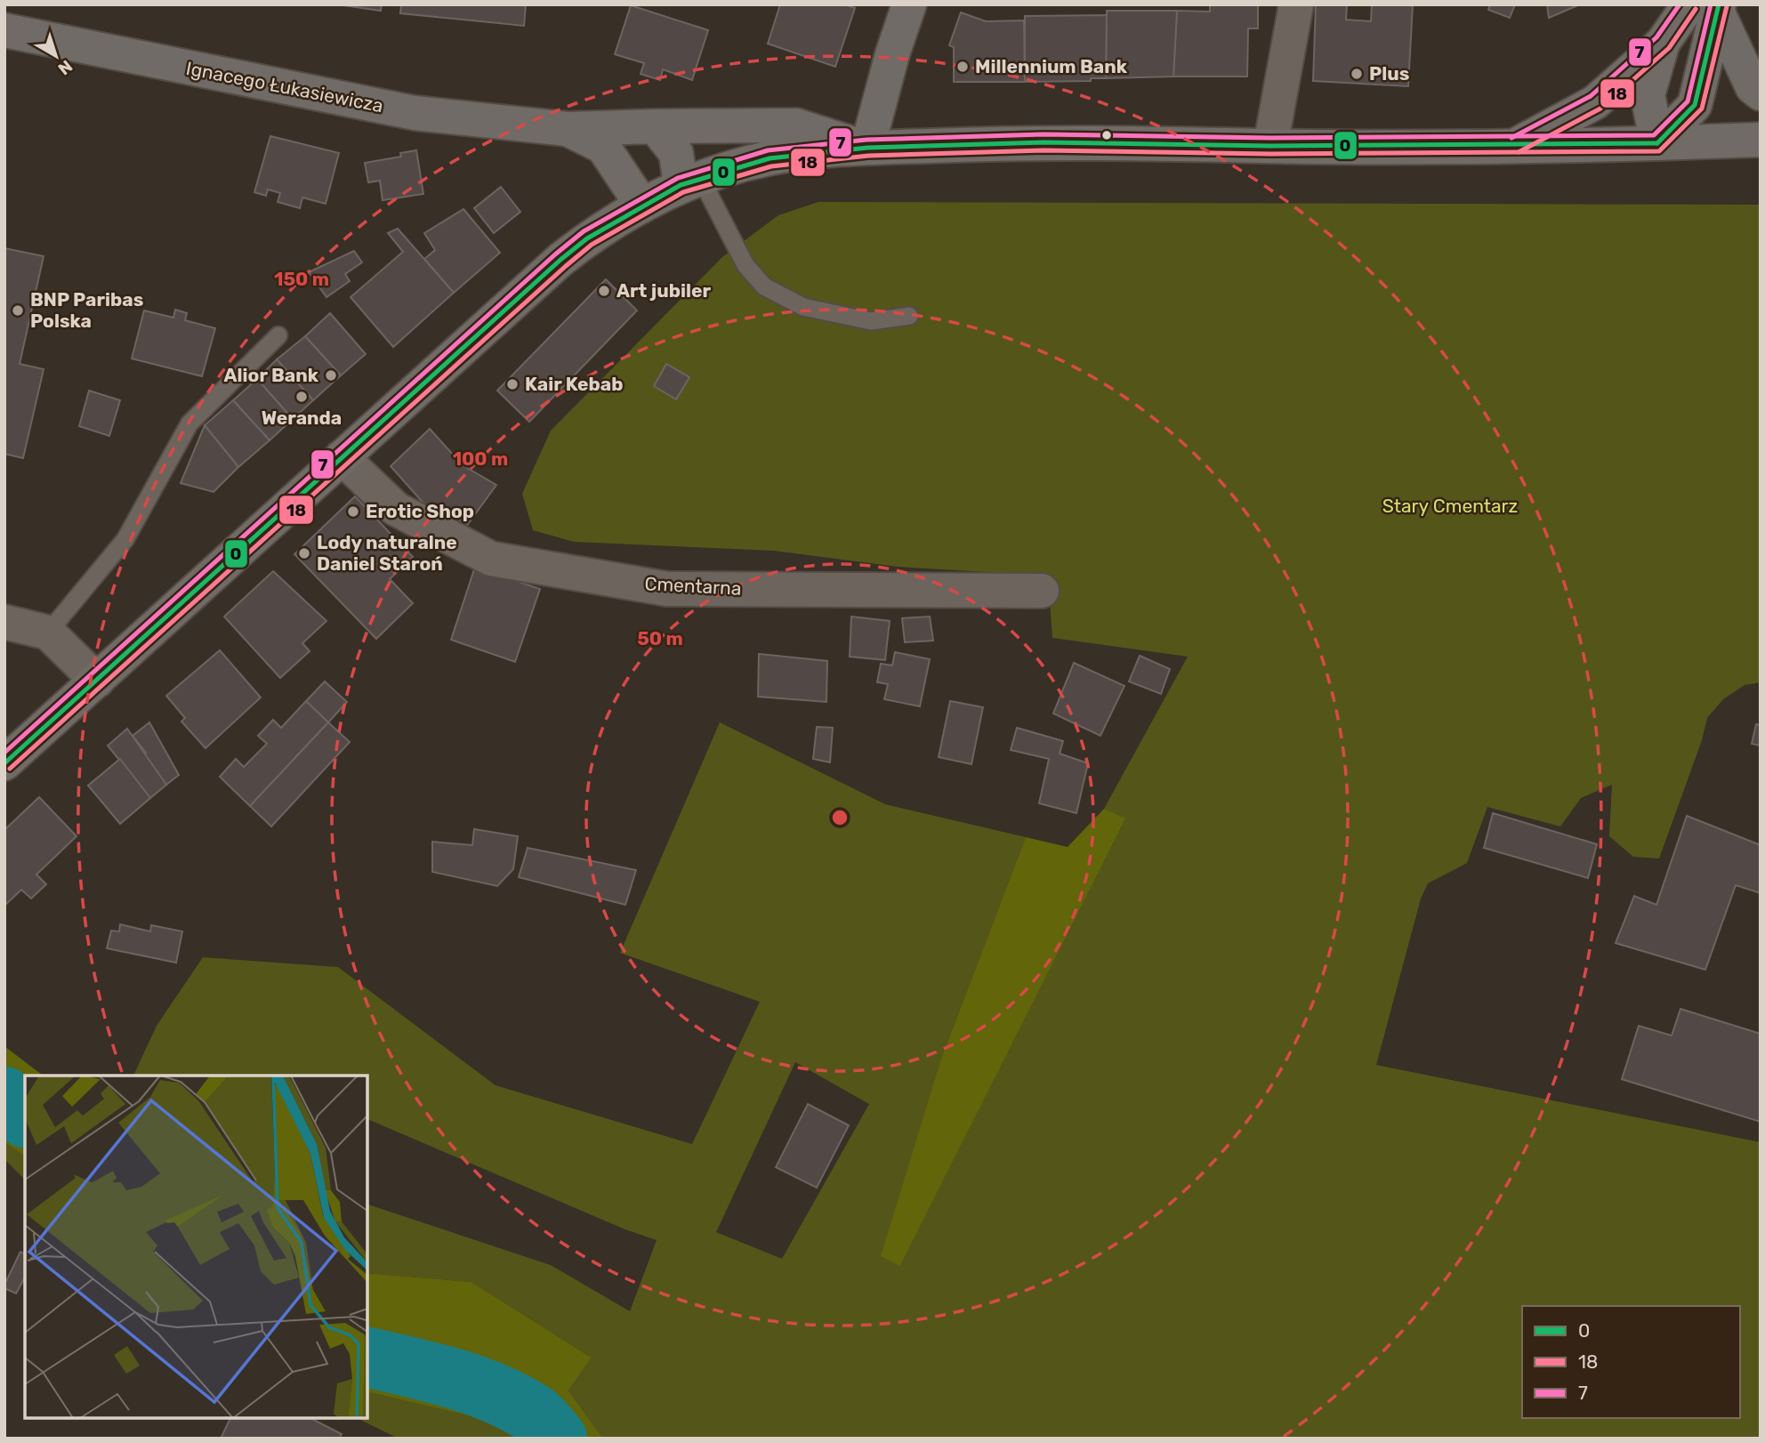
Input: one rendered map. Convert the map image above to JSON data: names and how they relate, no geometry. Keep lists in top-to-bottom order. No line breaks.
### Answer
{"streets":{"main road":["Ignacego Łukasiewicza"],"street":["Cmentarna"]},"parks":["Stary Cmentarz"],"places":["Millennium Bank","Plus","Art jubiler","BNP Paribas Polska","Alior Bank","Kair Kebab","Weranda","Erotic Shop","Lody naturalne Daniel Staroń"],"lines":["transit line 0","transit line 7","transit line 18"],"legend":["0","18","7"],"north":"bottom right","rings":["150 m","100 m","50 m"]}
